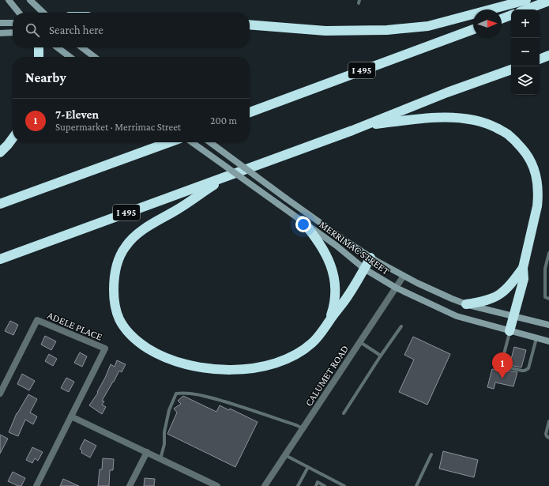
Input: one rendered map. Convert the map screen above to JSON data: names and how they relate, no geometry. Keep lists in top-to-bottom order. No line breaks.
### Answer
{"streets":{"highway":["I 495"],"main road":["MERRIMAC STREET"],"street":["ADELE PLACE","CALUMET ROAD"]},"crossings":[["MERRIMAC STREET","CALUMET ROAD"]],"north":"right","page":{"map_buttons":["+","−"],"search":"Search here","heading":"Nearby","list":[{"mark":"1","name":"7-Eleven","note":"Supermarket · Merrimac Street","value":"200 m"}],"pins":"1"}}
